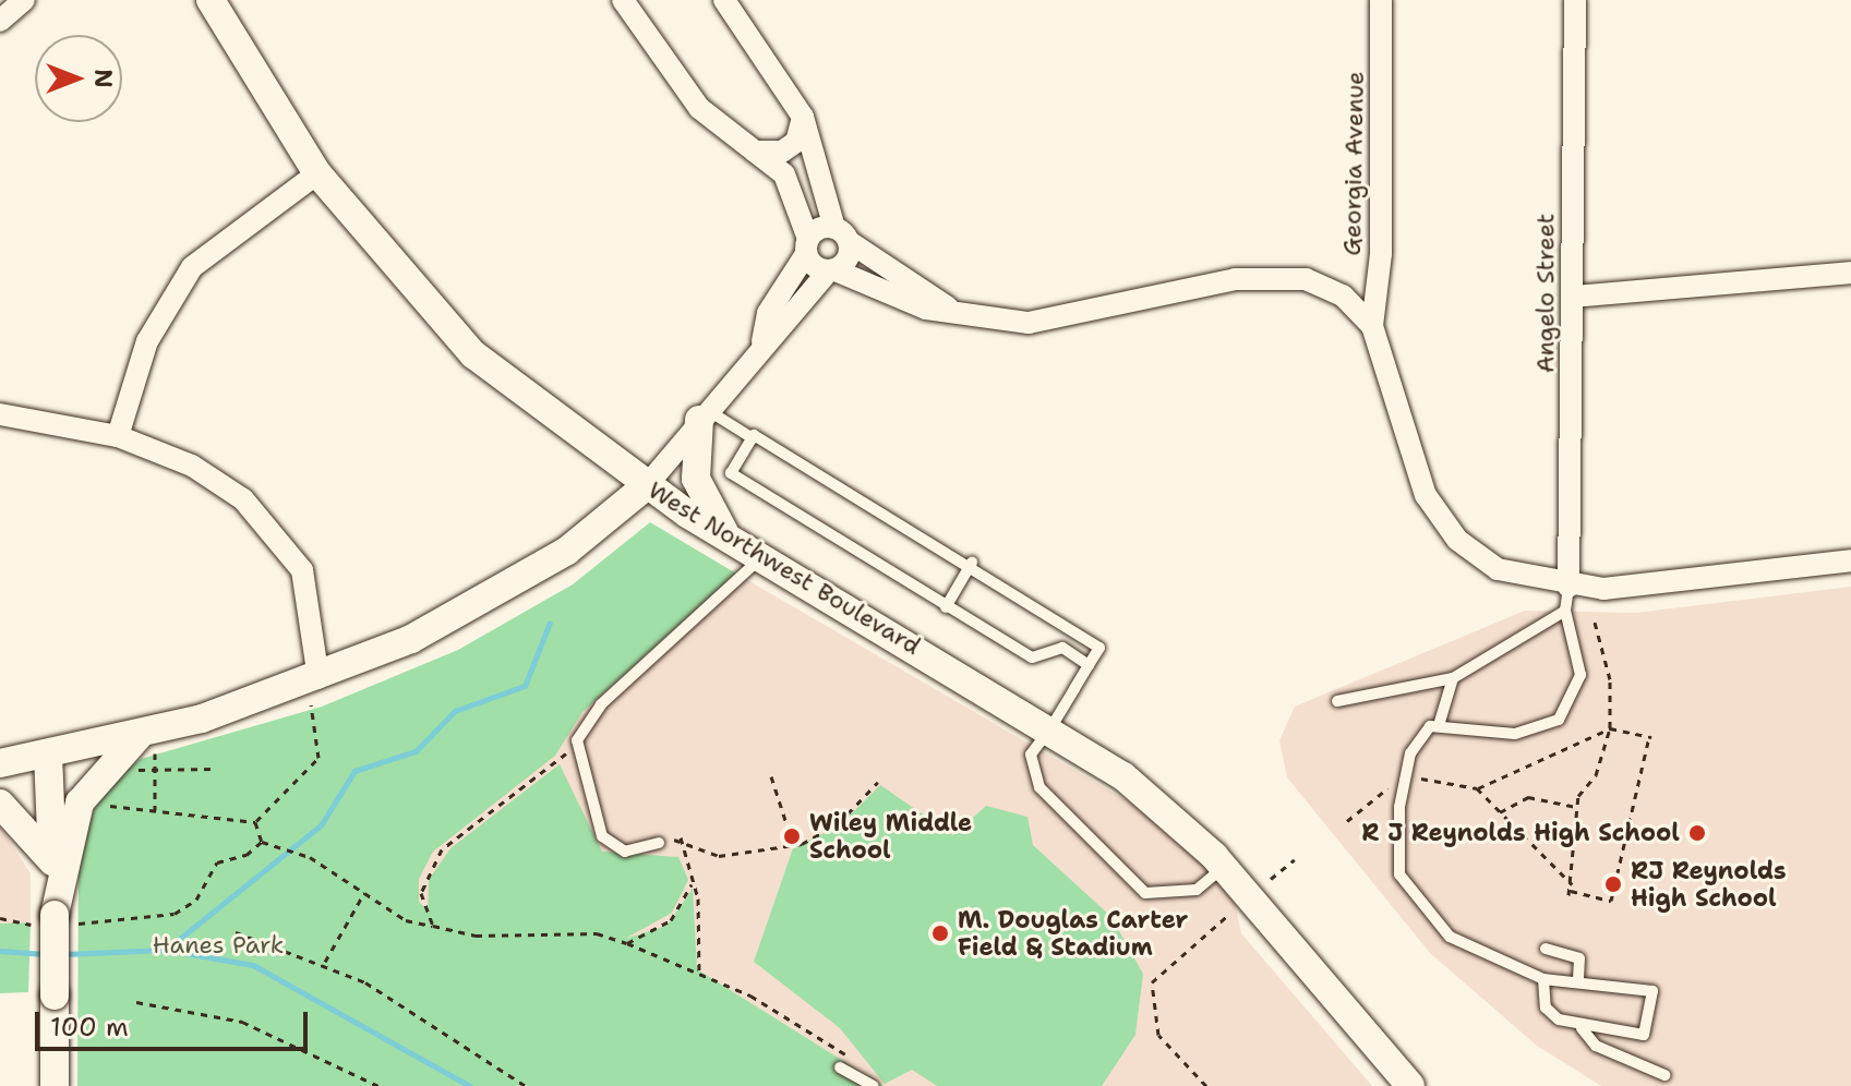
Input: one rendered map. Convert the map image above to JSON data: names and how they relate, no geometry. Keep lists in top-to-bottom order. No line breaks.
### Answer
{"streets":{"main road":["West Northwest Boulevard"],"street":["Georgia Avenue","Angelo Street"]},"parks":["Hanes Park"],"places":["R J Reynolds High School","Wiley Middle School","RJ Reynolds High School","M. Douglas Carter Field & Stadium"],"scale_bar":"100 m","north":"right"}
